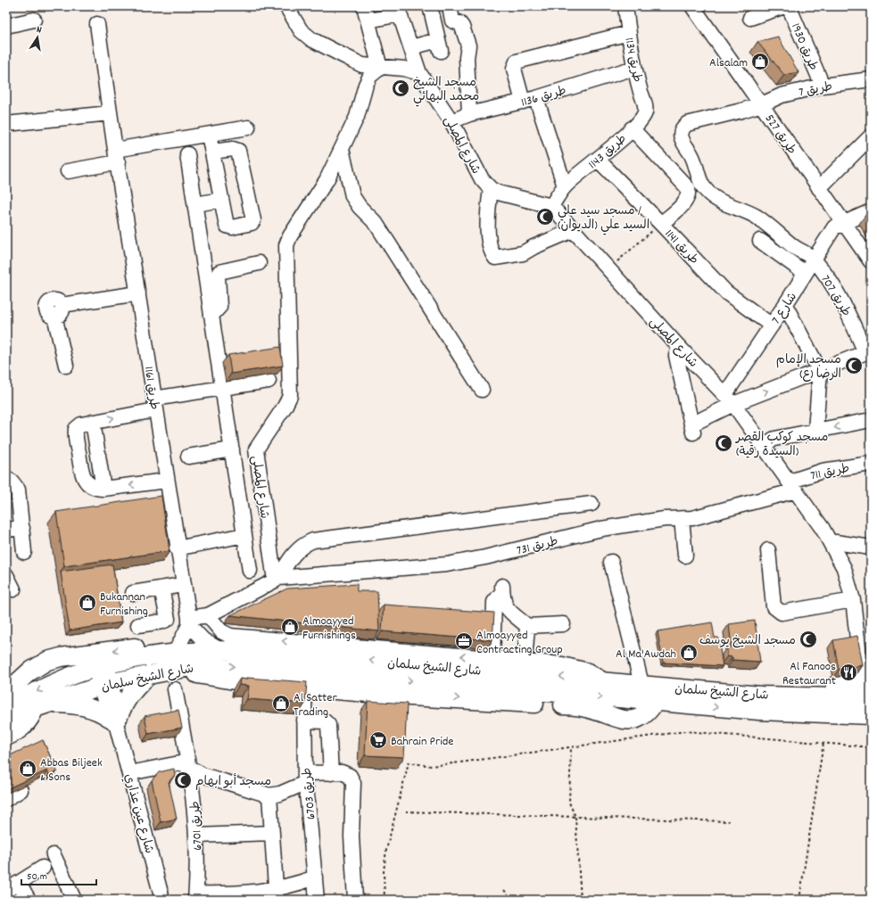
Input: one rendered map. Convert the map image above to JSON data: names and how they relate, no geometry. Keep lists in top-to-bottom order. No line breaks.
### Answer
{"streets":{"main road":["شارع الشيخ سلمان"],"street":["طريق 1930","طريق 1134","طريق 7","طريق 1136","طريق 527","شارع المصلى","طريق 1143","طريق 1141","طريق 707","شارع 7","طريق 1161","طريق 711","طريق 731","طريق 6703","شارع عين عذاري","طريق 6701"]},"crossings":[["طريق 1930","طريق 7"],["طريق 1134","طريق 1136"],["طريق 1134","طريق 1143"],["طريق 7","طريق 527"],["طريق 7","طريق 707"],["طريق 7","شارع 7"],["طريق 1136","شارع المصلى"],["طريق 527","شارع 7"],["شارع المصلى","طريق 1143"],["شارع المصلى","طريق 707"],["شارع المصلى","شارع 7"],["شارع المصلى","طريق 711"],["شارع المصلى","طريق 731"],["شارع المصلى","شارع الشيخ سلمان"],["طريق 1143","طريق 1141"],["طريق 1141","شارع 7"],["طريق 707","شارع 7"],["طريق 711","طريق 731"],["شارع الشيخ سلمان","شارع عين عذاري"]],"places":{"shop":["Alsalam","Bukannan Furnishing","Almoayyed Furnishings","Al Ma'Awdah","Al Satter Trading","Abbas Biljeek & Sons"],"mosque":["مسجد الشيخ محمد البهائي","مسجد سيد علي / السيد علي (الديوان)","مسجد الإمام الرضا (ع)","مسجد كوكب القصر (السيدة رقية)","مسجد الشيخ يوسف","مسجد أبو ابهام"],"office":["Almoayyed Contracting Group"],"restaurant":["Al Fanoos Restaurant"],"supermarket":["Bahrain Pride"]},"scale_bar":"50 m","north":"top"}
